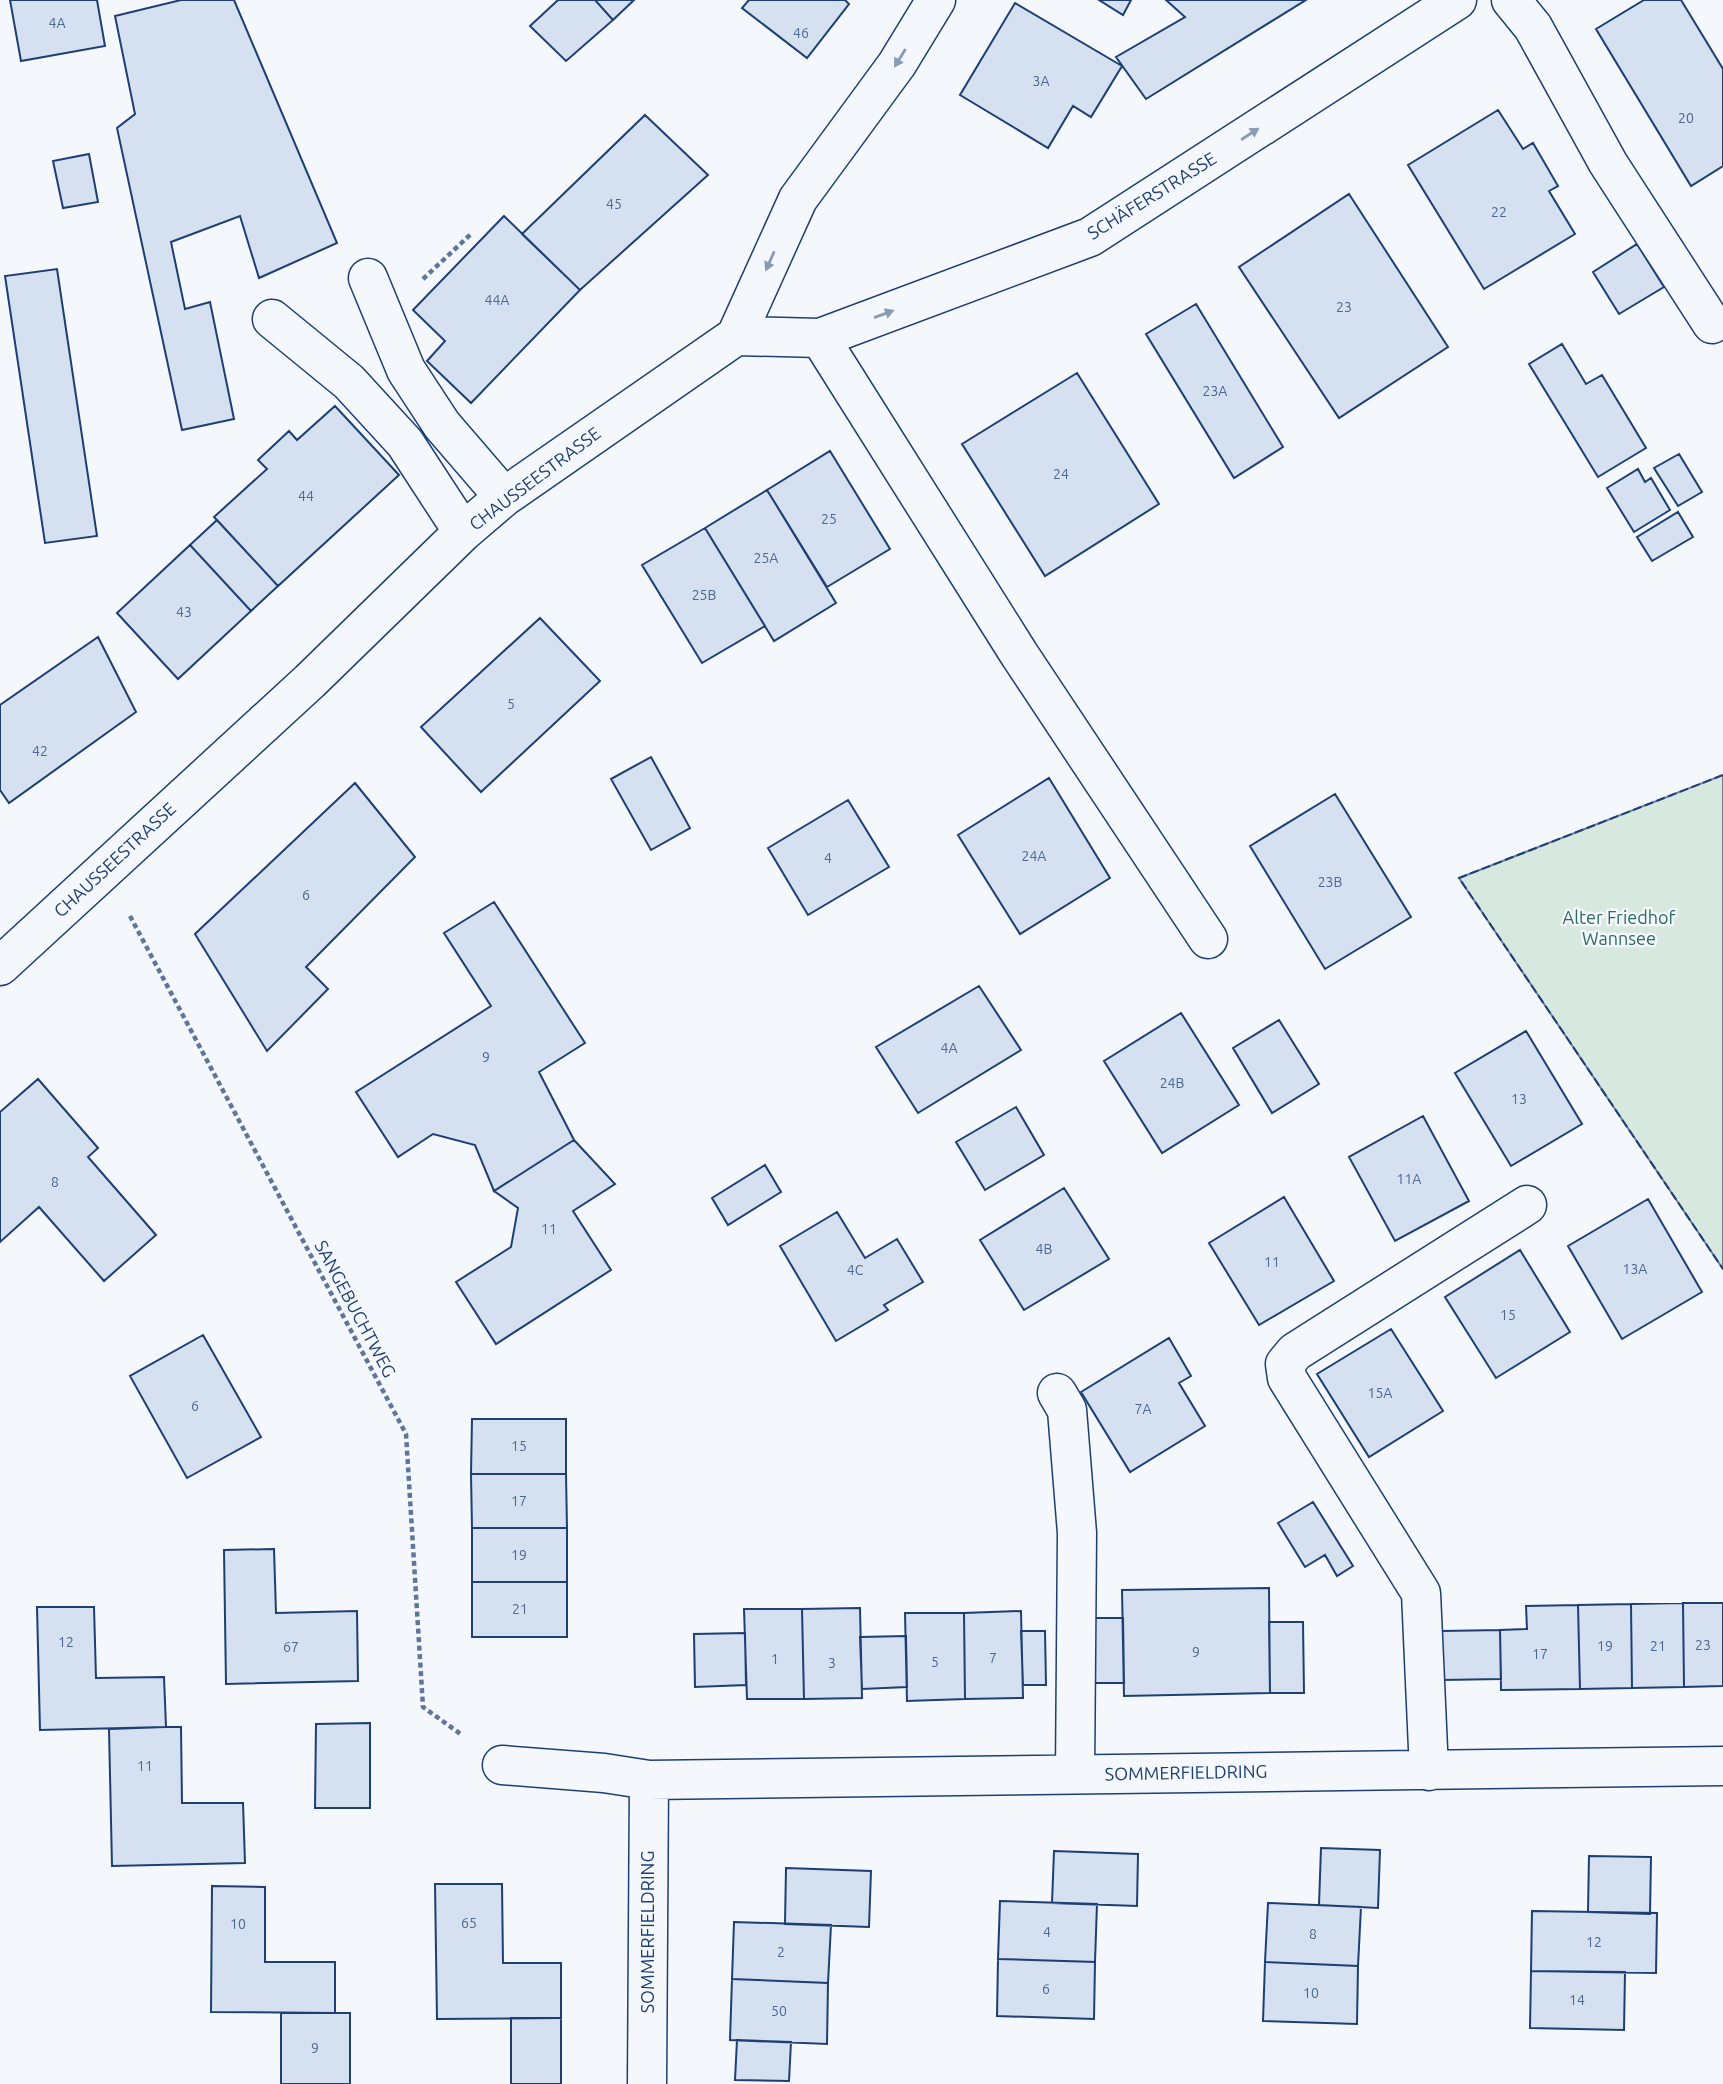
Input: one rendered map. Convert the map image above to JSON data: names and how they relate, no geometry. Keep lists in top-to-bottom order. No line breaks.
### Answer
{"streets":{"street":["SCHÄFERSTRASSE","CHAUSSEESTRASSE","SOMMERFIELDRING"],"path":["SANGEBUCHTWEG"]},"crossings":[["SCHÄFERSTRASSE","CHAUSSEESTRASSE"],["CHAUSSEESTRASSE","SANGEBUCHTWEG"],["SANGEBUCHTWEG","SOMMERFIELDRING"]],"one_way":["SCHÄFERSTRASSE"],"parks":["Alter Friedhof Wannsee"],"house_numbers":["4A","46","3A","20","45","22","44A","23","23A","24","44","25","25A","25B","43","5","42","24A","4","23B","6","4A","9","24B","13","11A","8","11","4B","11","13A","4C","15","15A","6","7A","15","17","19","21","12","23","19","21","67","9","17","7","1","5","3","11","65","10","4","8","12","2","6","10","14","50","9"]}
